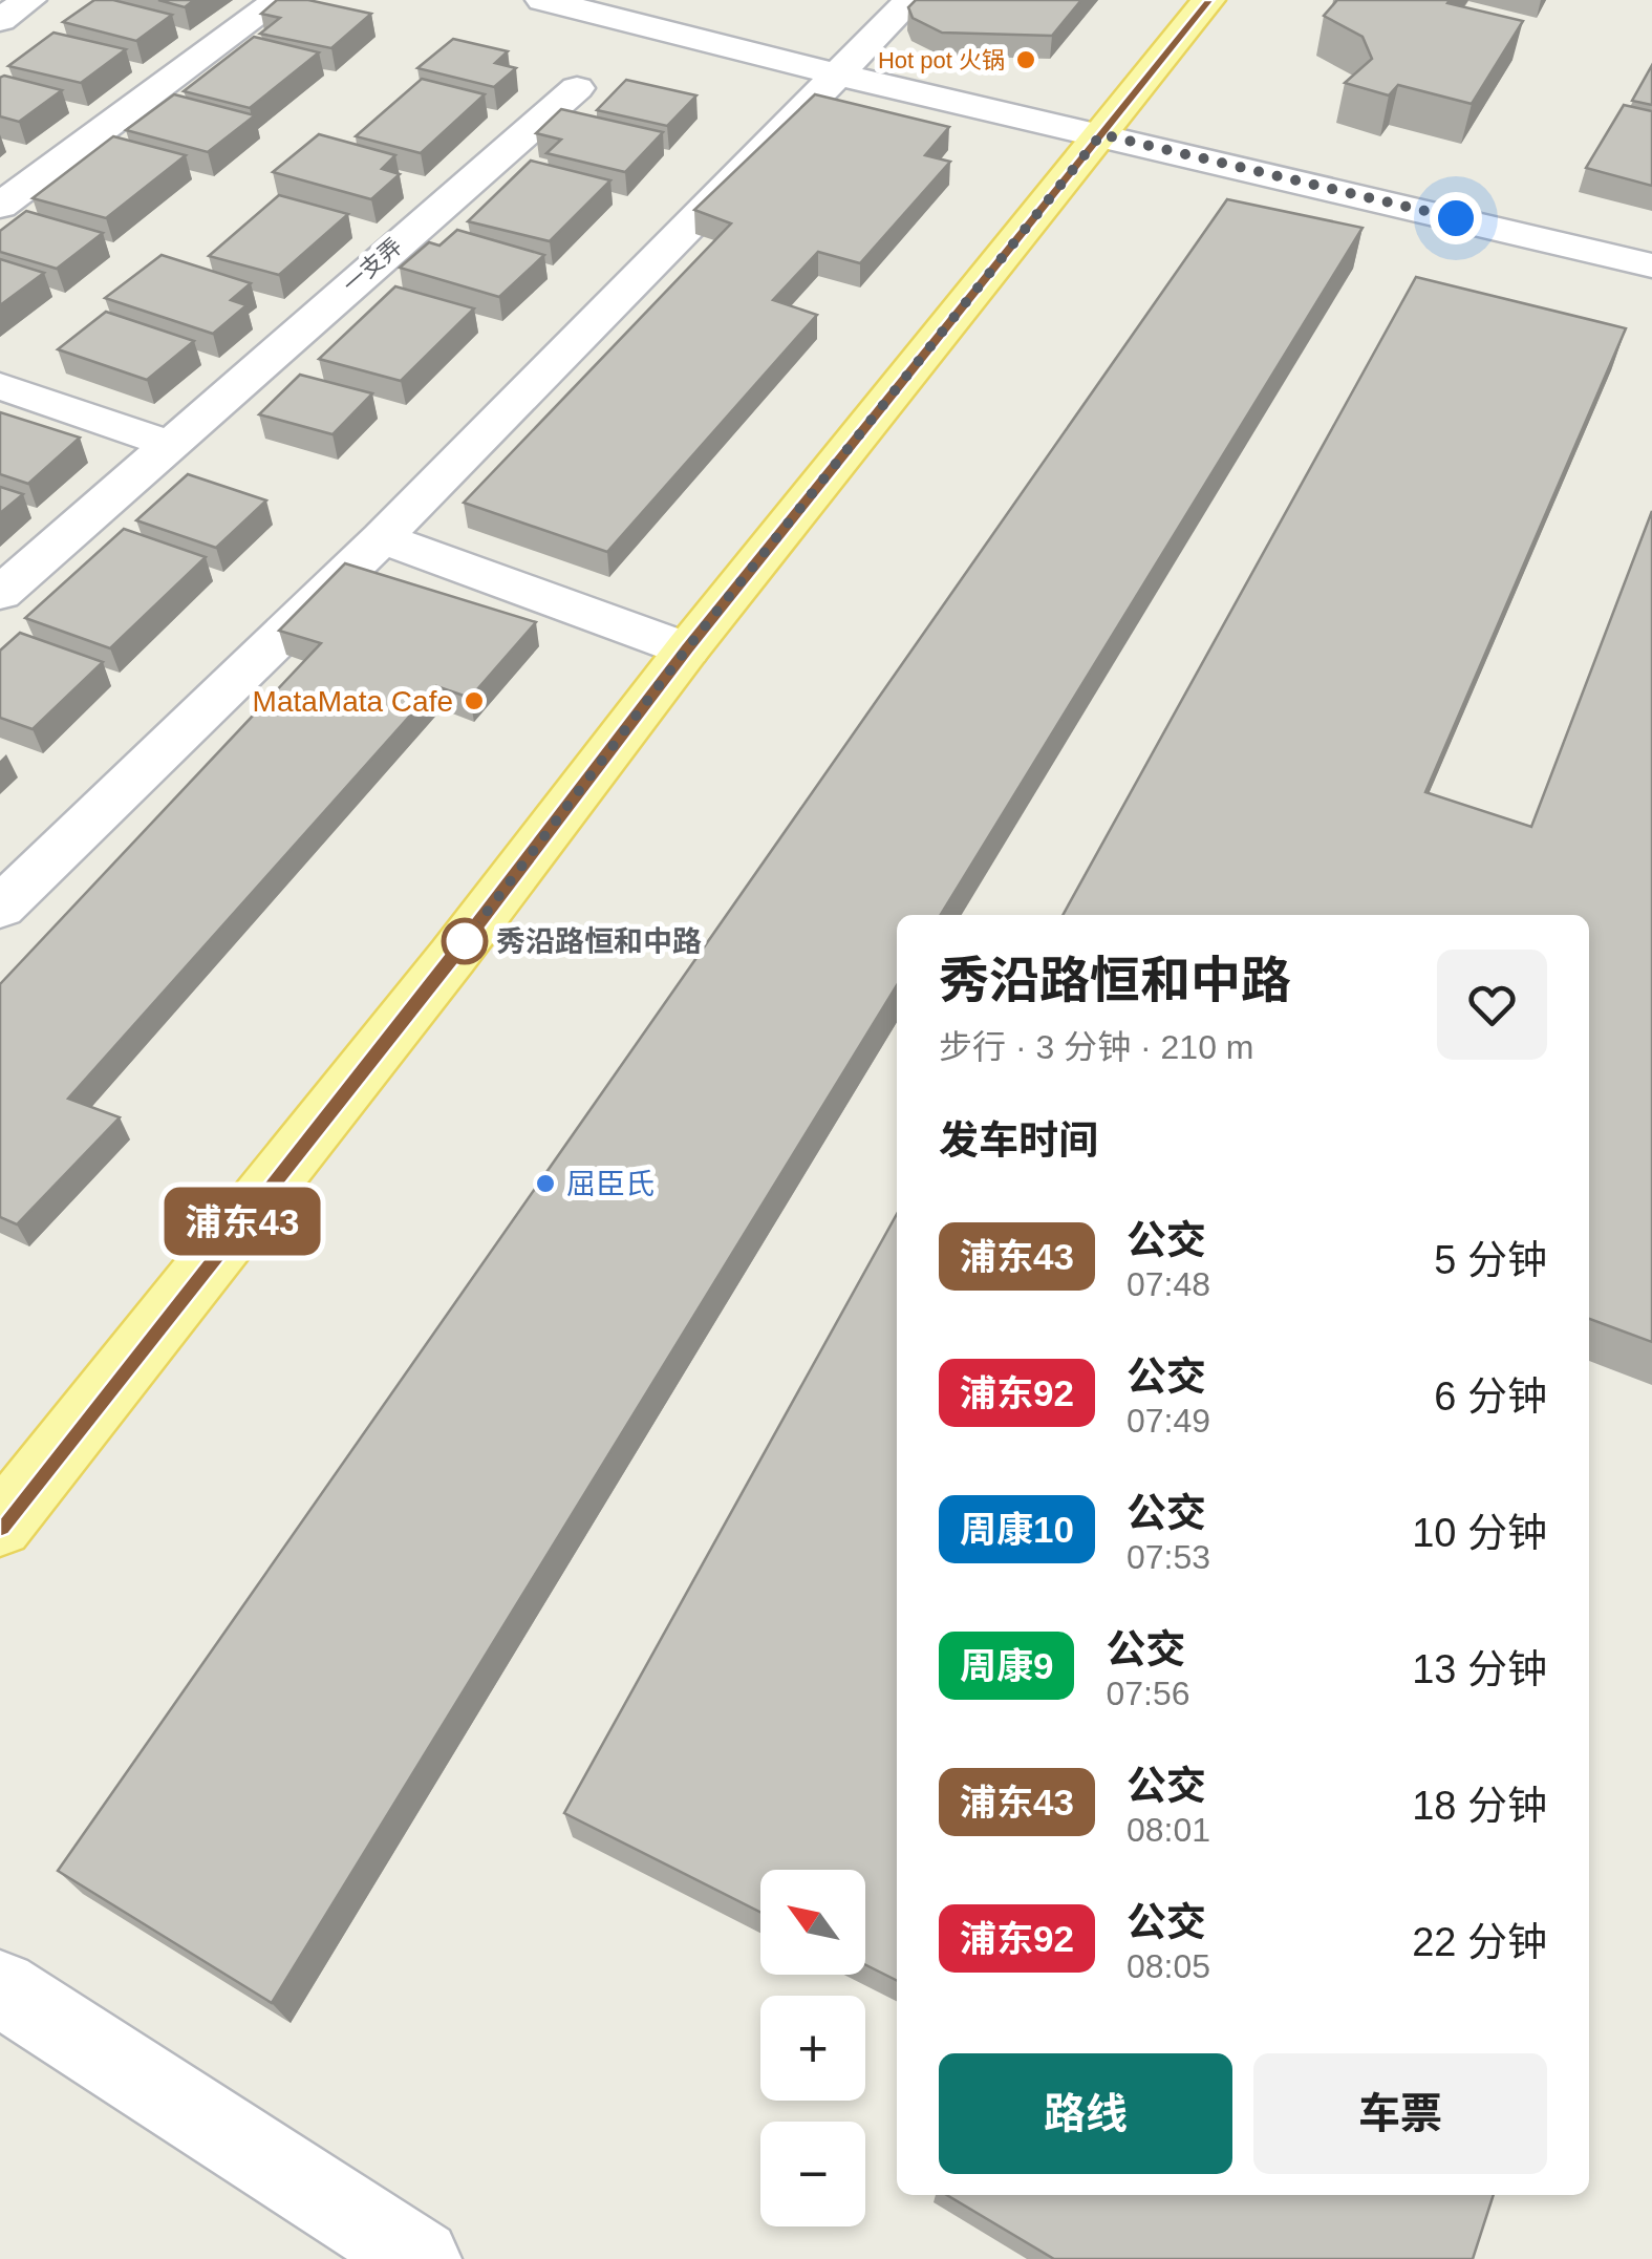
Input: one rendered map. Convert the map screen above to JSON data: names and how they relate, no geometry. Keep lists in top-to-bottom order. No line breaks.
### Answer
{"streets":{"street":["一支弄"]},"places":["Hot pot 火锅","MataMata Cafe","秀沿路恒和中路","屈臣氏"],"lines":["bus line 浦东43"],"north":"top left","page":{"on_map":"浦东43","heading":[["秀沿路恒和中路","步行 · 3 分钟 · 210 m"],"发车时间"],"list":[{"mark":"浦东43","name":"公交","note":"07:48","value":"5 分钟"},{"mark":"浦东92","name":"公交","note":"07:49","value":"6 分钟"},{"mark":"周康10","name":"公交","note":"07:53","value":"10 分钟"},{"mark":"周康9","name":"公交","note":"07:56","value":"13 分钟"},{"mark":"浦东43","name":"公交","note":"08:01","value":"18 分钟"},{"mark":"浦东92","name":"公交","note":"08:05","value":"22 分钟"}],"map_buttons":["+","−"],"buttons":["路线","车票"]}}
